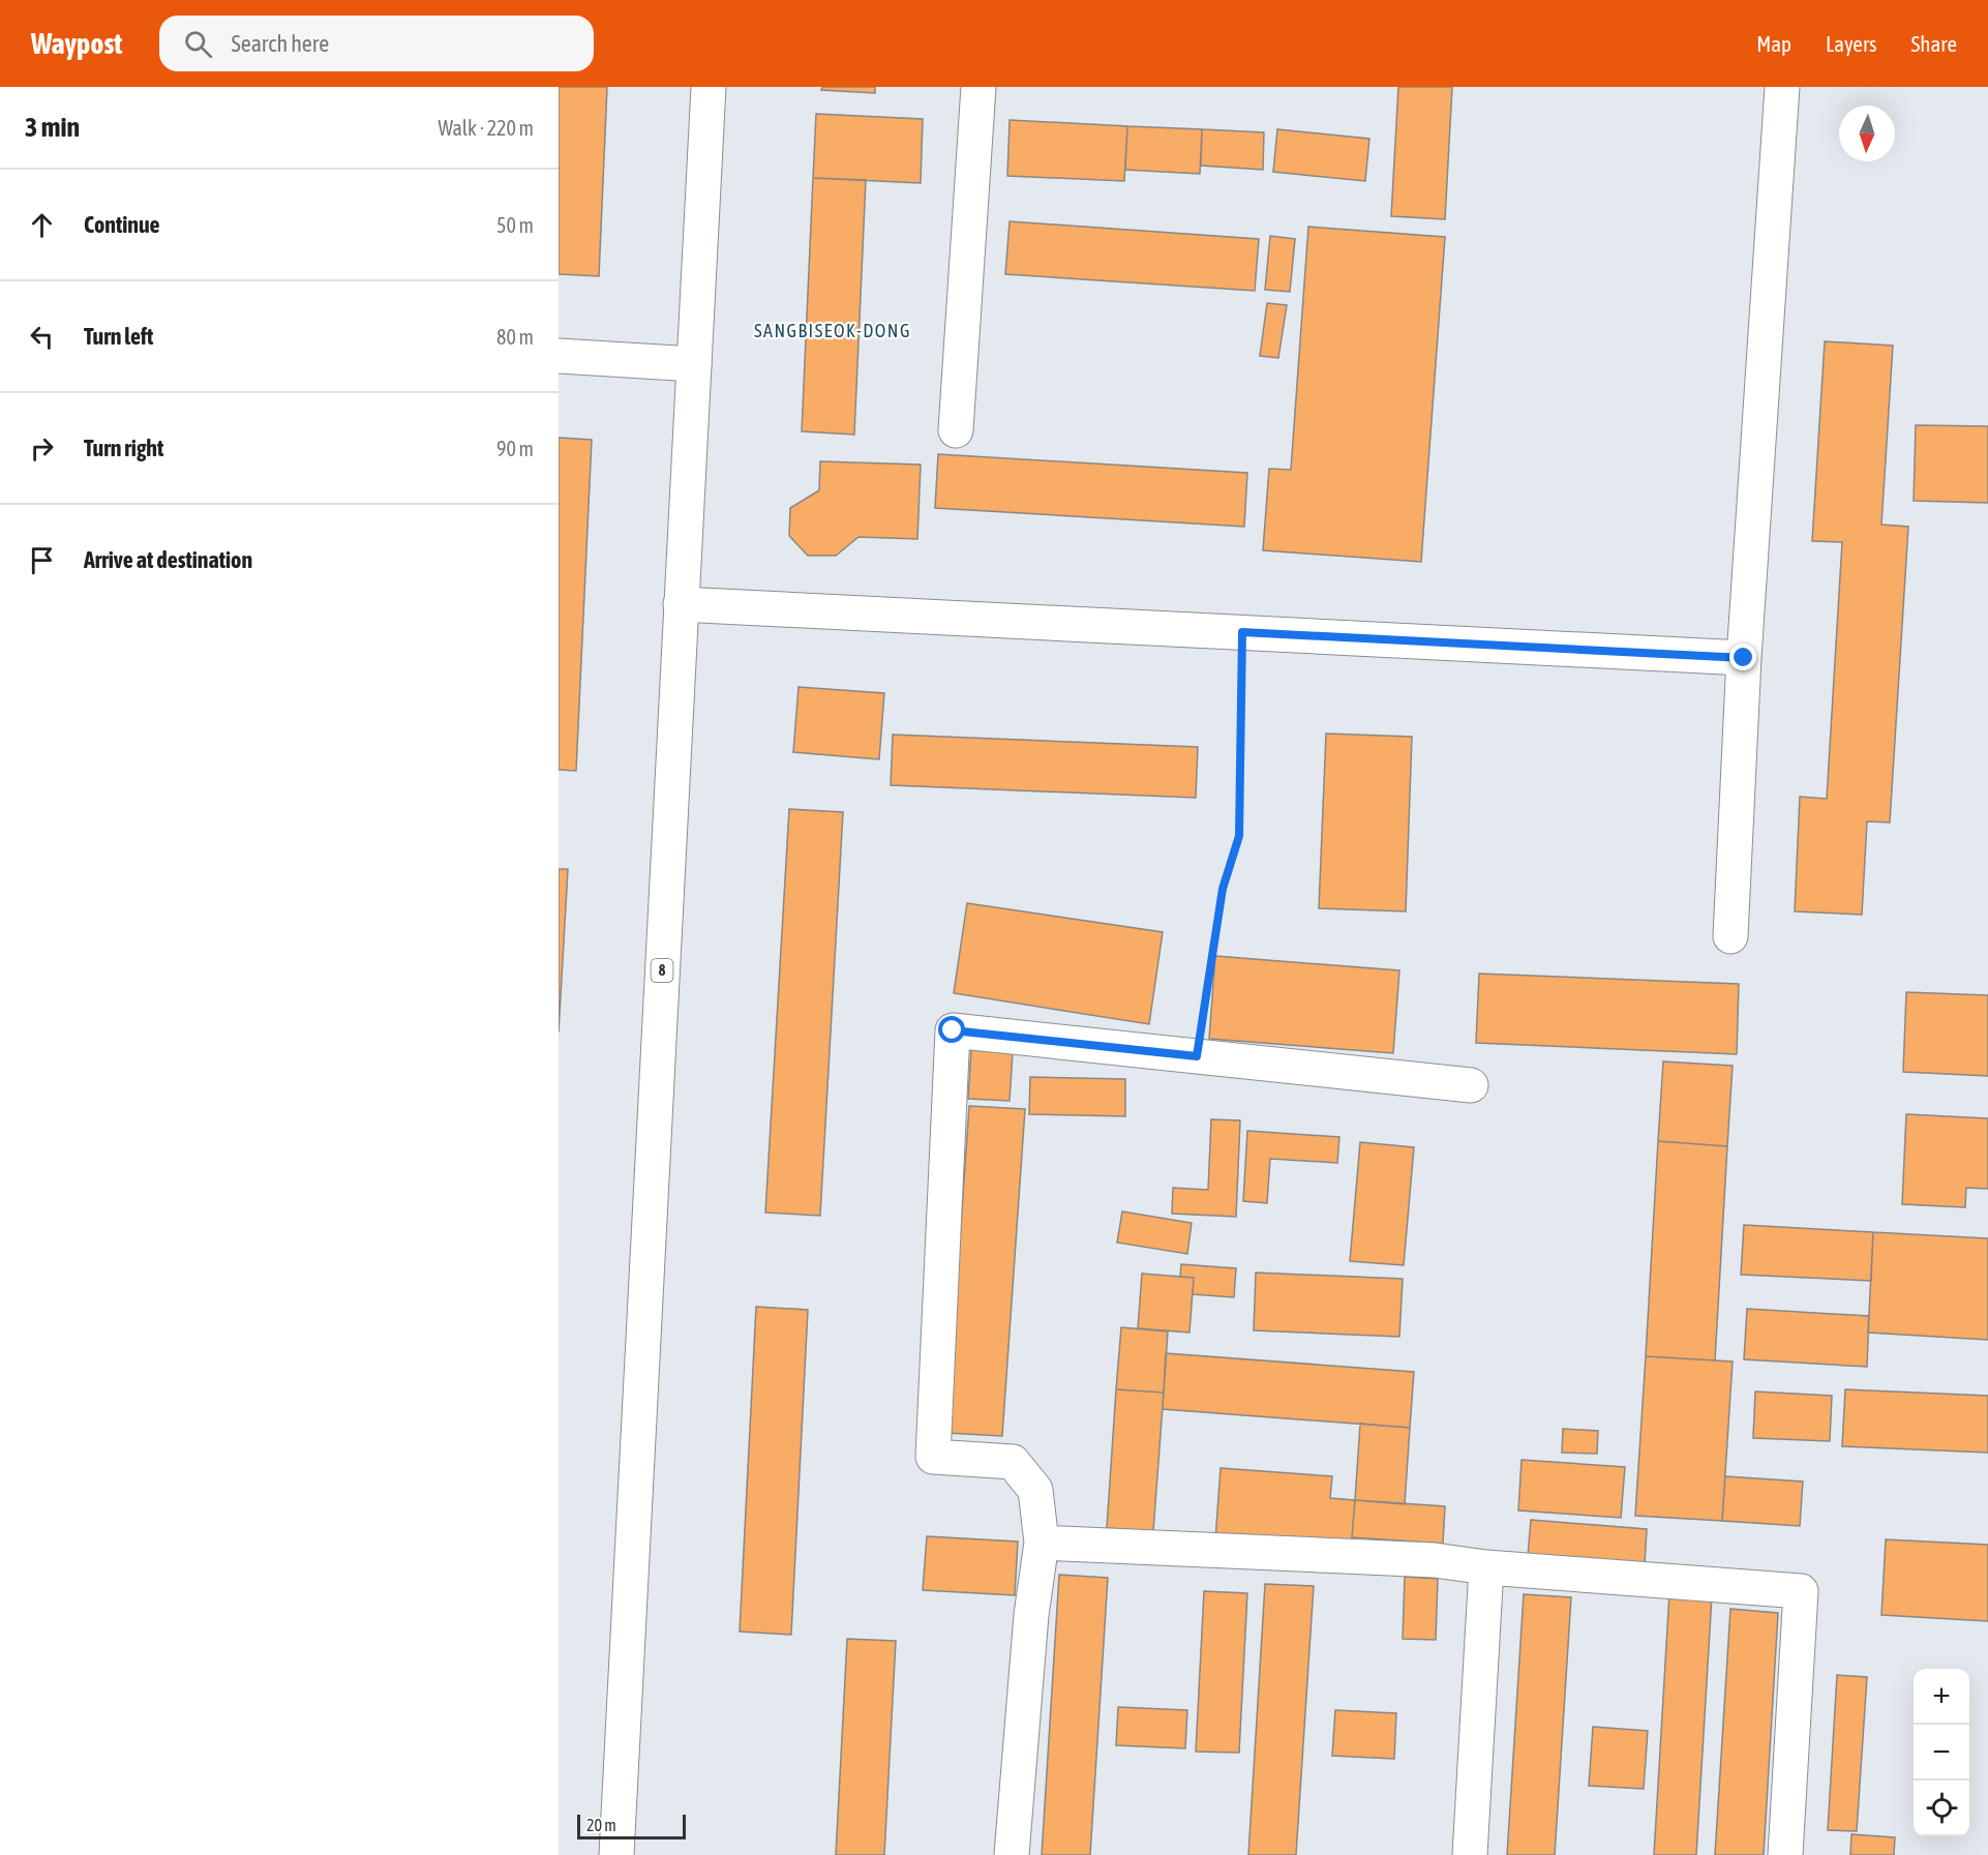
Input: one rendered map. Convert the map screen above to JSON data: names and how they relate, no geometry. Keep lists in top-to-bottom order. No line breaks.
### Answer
{"streets":{"street":["8"]},"districts":["SANGBISEOK-DONG"],"scale_bar":"20 m","north":"bottom","page":{"header":"Waypost","search":"Search here","nav":["Map","Layers","Share"],"heading":["3 min","Walk · 220 m"],"list":[["Continue","50 m"],["Turn left","80 m"],["Turn right","90 m"],"Arrive at destination"],"map_buttons":["+","−"],"scale":"20 m"}}
